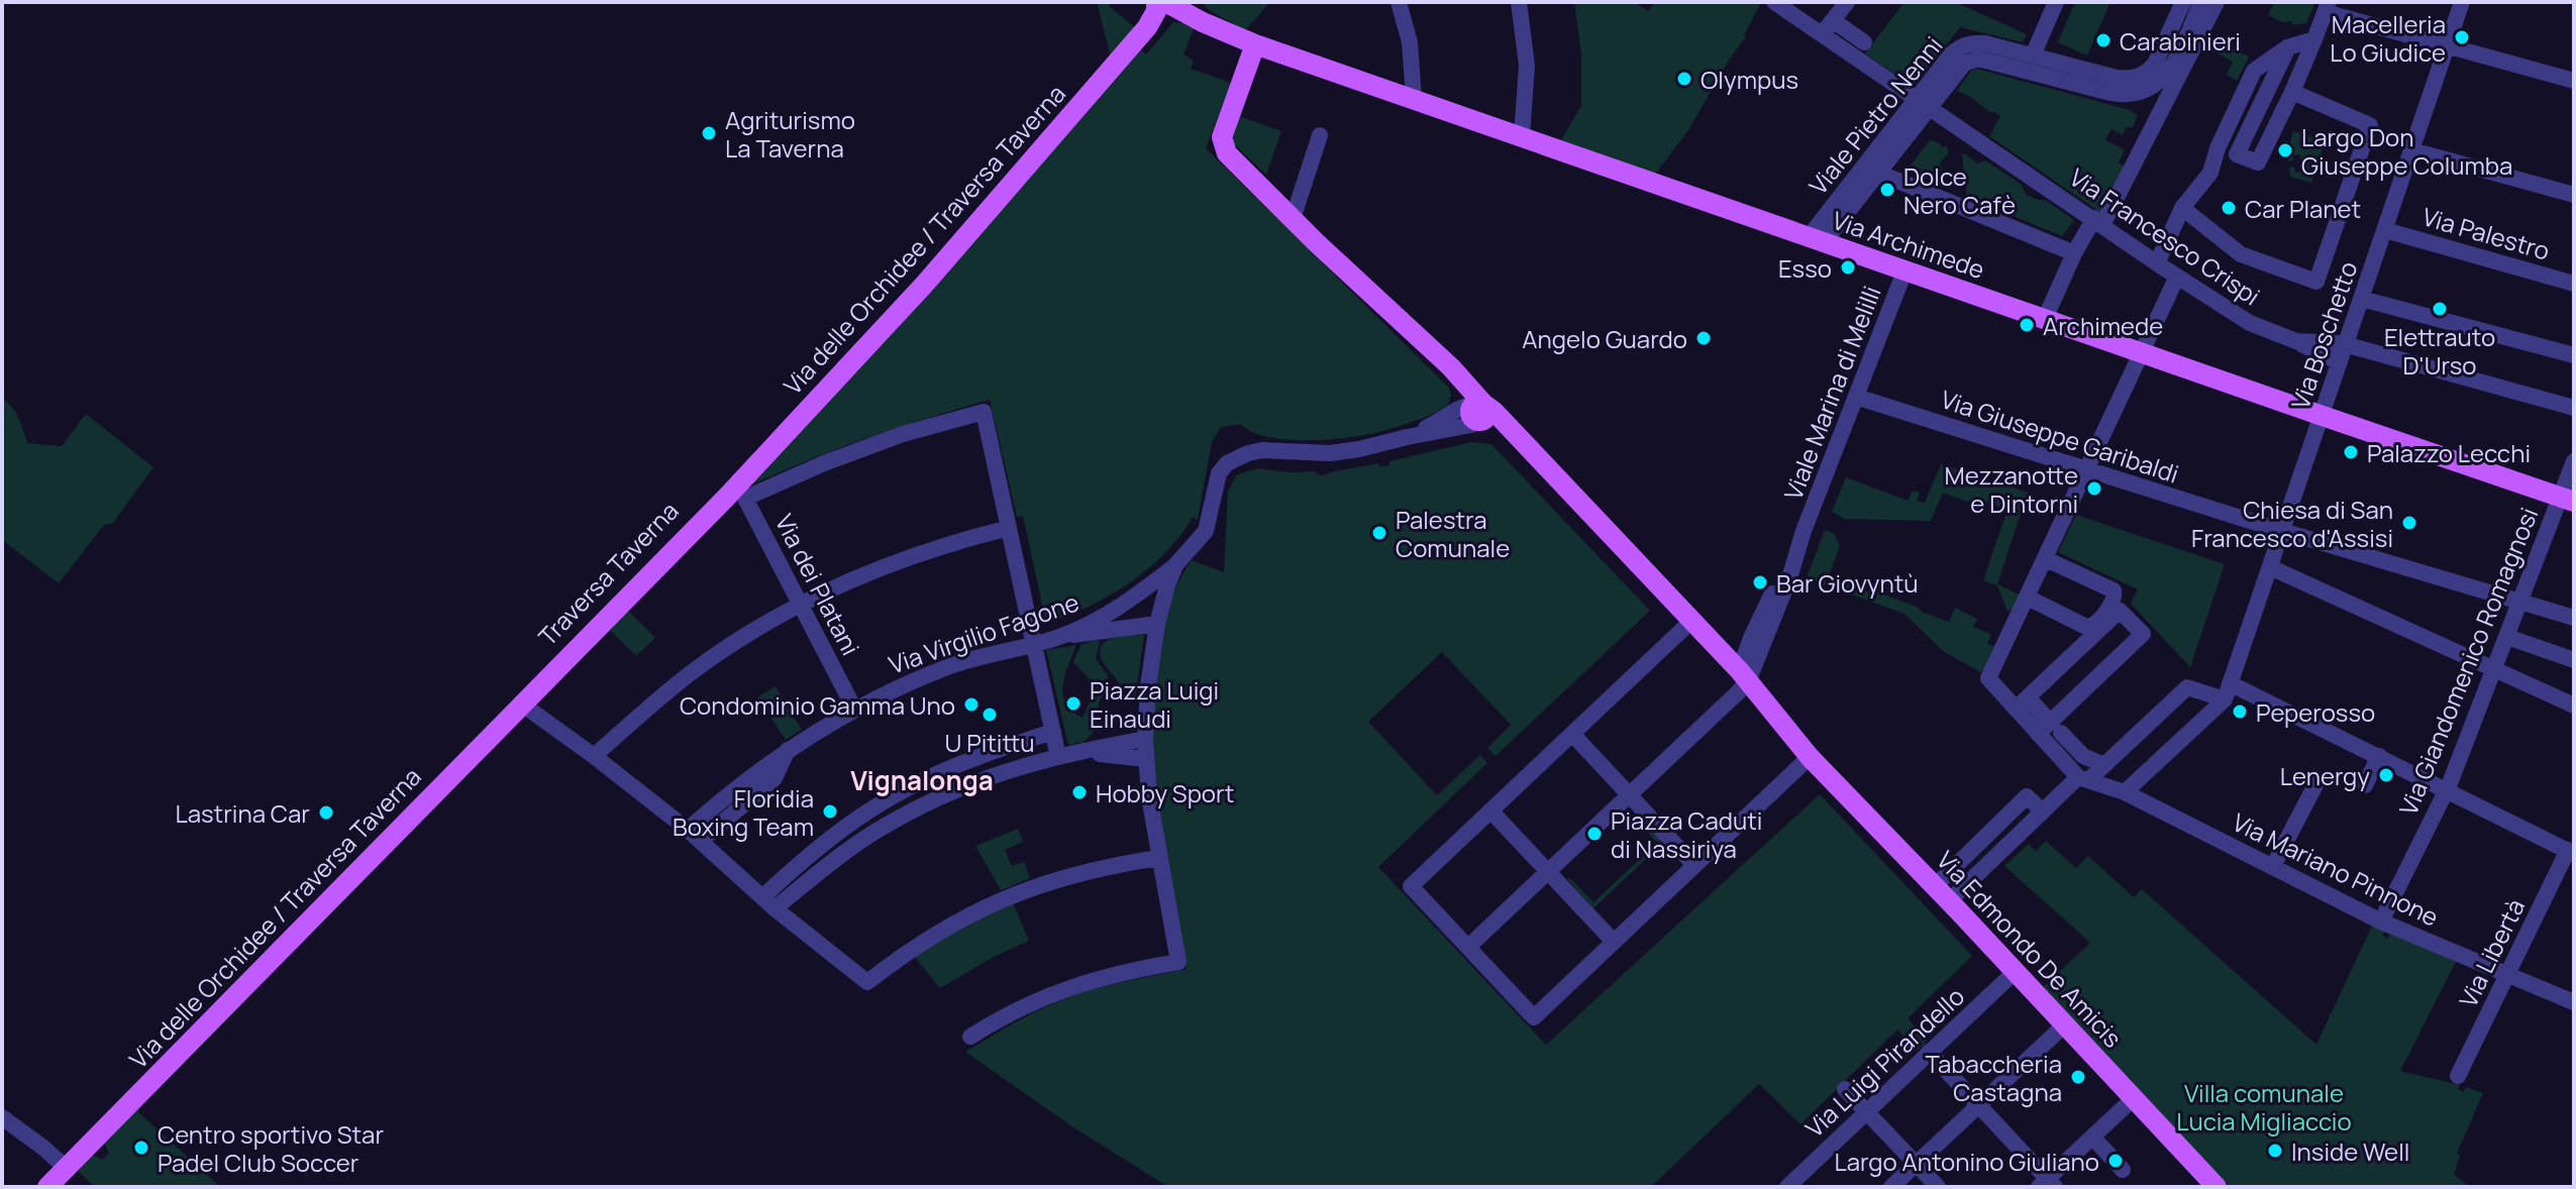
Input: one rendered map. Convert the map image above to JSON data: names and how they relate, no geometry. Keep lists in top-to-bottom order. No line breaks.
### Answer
{"streets":{"main road":["Via delle Orchidee / Traversa Taverna","Via Archimede","Via Edmondo De Amicis"],"street":["Viale Pietro Nenni","Via Palestro","Via Francesco Crispi","Via Boschetto","Viale Marina di Melilli","Via Giuseppe Garibaldi","Via dei Platani","Via Virgilio Fagone","Via Giandomenico Romagnosi","Via Mariano Pinnone","Via Libertà","Via Luigi Pirandello"]},"crossings":[["Viale Pietro Nenni","Via Francesco Crispi"],["Viale Pietro Nenni","Via Archimede"],["Via Palestro","Via Boschetto"],["Via Francesco Crispi","Via Boschetto"],["Via delle Orchidee / Traversa Taverna","Via Archimede"],["Via delle Orchidee / Traversa Taverna","Via dei Platani"],["Via Archimede","Via Boschetto"],["Via Archimede","Viale Marina di Melilli"],["Via Archimede","Via Giandomenico Romagnosi"],["Via Boschetto","Via Giuseppe Garibaldi"],["Viale Marina di Melilli","Via Giuseppe Garibaldi"],["Viale Marina di Melilli","Via Edmondo De Amicis"],["Via Giuseppe Garibaldi","Via Giandomenico Romagnosi"],["Via dei Platani","Via Virgilio Fagone"],["Via Giandomenico Romagnosi","Via Mariano Pinnone"],["Via Mariano Pinnone","Via Libertà"],["Via Edmondo De Amicis","Via Luigi Pirandello"]],"districts":["Vignalonga"],"parks":["Villa comunale Lucia Migliaccio"],"places":["Macelleria Lo Giudice","Carabinieri","Olympus","Agriturismo La Taverna","Largo Don Giuseppe Columba","Dolce Nero Cafè","Car Planet","Esso","Elettrauto D'Urso","Archimede","Angelo Guardo","Palazzo Lecchi","Mezzanotte e Dintorni","Chiesa di San Francesco d'Assisi","Palestra Comunale","Bar Giovyntù","Piazza Luigi Einaudi","Condominio Gamma Uno","Peperosso","U Pitittu","Lenergy","Hobby Sport","Floridia Boxing Team","Lastrina Car","Piazza Caduti di Nassiriya","Tabaccheria Castagna","Centro sportivo Star Padel Club Soccer","Inside Well","Largo Antonino Giuliano"]}
